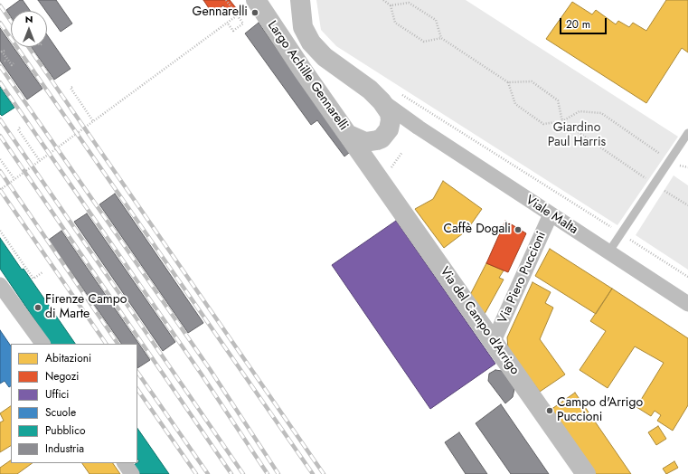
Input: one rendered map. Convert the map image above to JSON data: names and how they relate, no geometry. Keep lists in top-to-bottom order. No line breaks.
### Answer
{"streets":{"street":["Largo Achille Gennarelli","Viale Malta","Via Piero Puccioni","Via del Campo d'Arrigo"]},"crossings":[["Largo Achille Gennarelli","Viale Malta"],["Largo Achille Gennarelli","Via del Campo d'Arrigo"],["Viale Malta","Via Piero Puccioni"],["Via Piero Puccioni","Via del Campo d'Arrigo"]],"parks":["Giardino Paul Harris"],"places":["Gennarelli","Caffè Dogali","Firenze Campo di Marte","Campo d'Arrigo Puccioni"],"legend":["Abitazioni","Negozi","Uffici","Scuole","Pubblico","Industria"],"scale_bar":"20 m","north":"top"}
